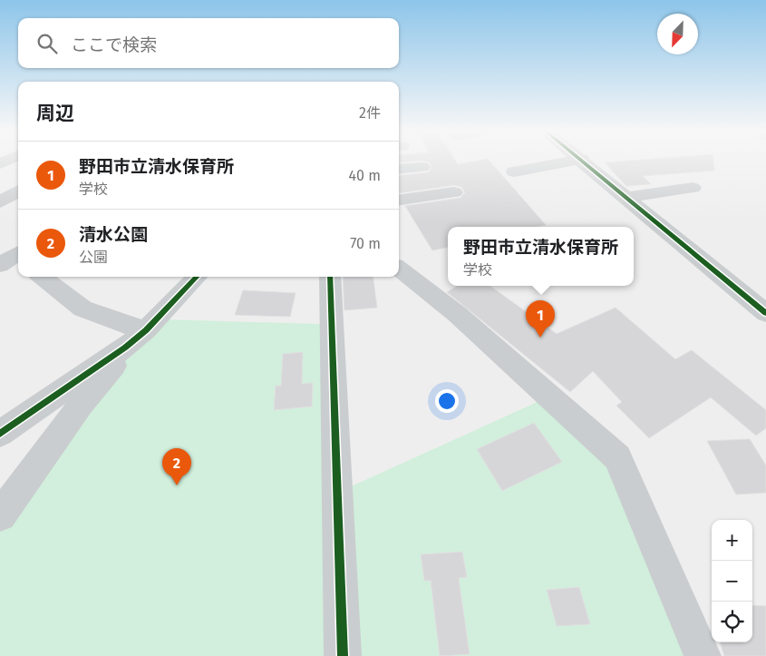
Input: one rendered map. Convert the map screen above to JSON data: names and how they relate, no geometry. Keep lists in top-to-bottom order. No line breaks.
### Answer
{"north":"bottom left","page":{"search":"ここで検索","heading":["周辺","2件"],"list":[{"mark":"1","name":"野田市立清水保育所","note":"学校","value":"40 m"},{"mark":"2","name":"清水公園","note":"公園","value":"70 m"}],"popup":["野田市立清水保育所","学校"],"pins":["1","2"],"map_buttons":["+","−"]}}
